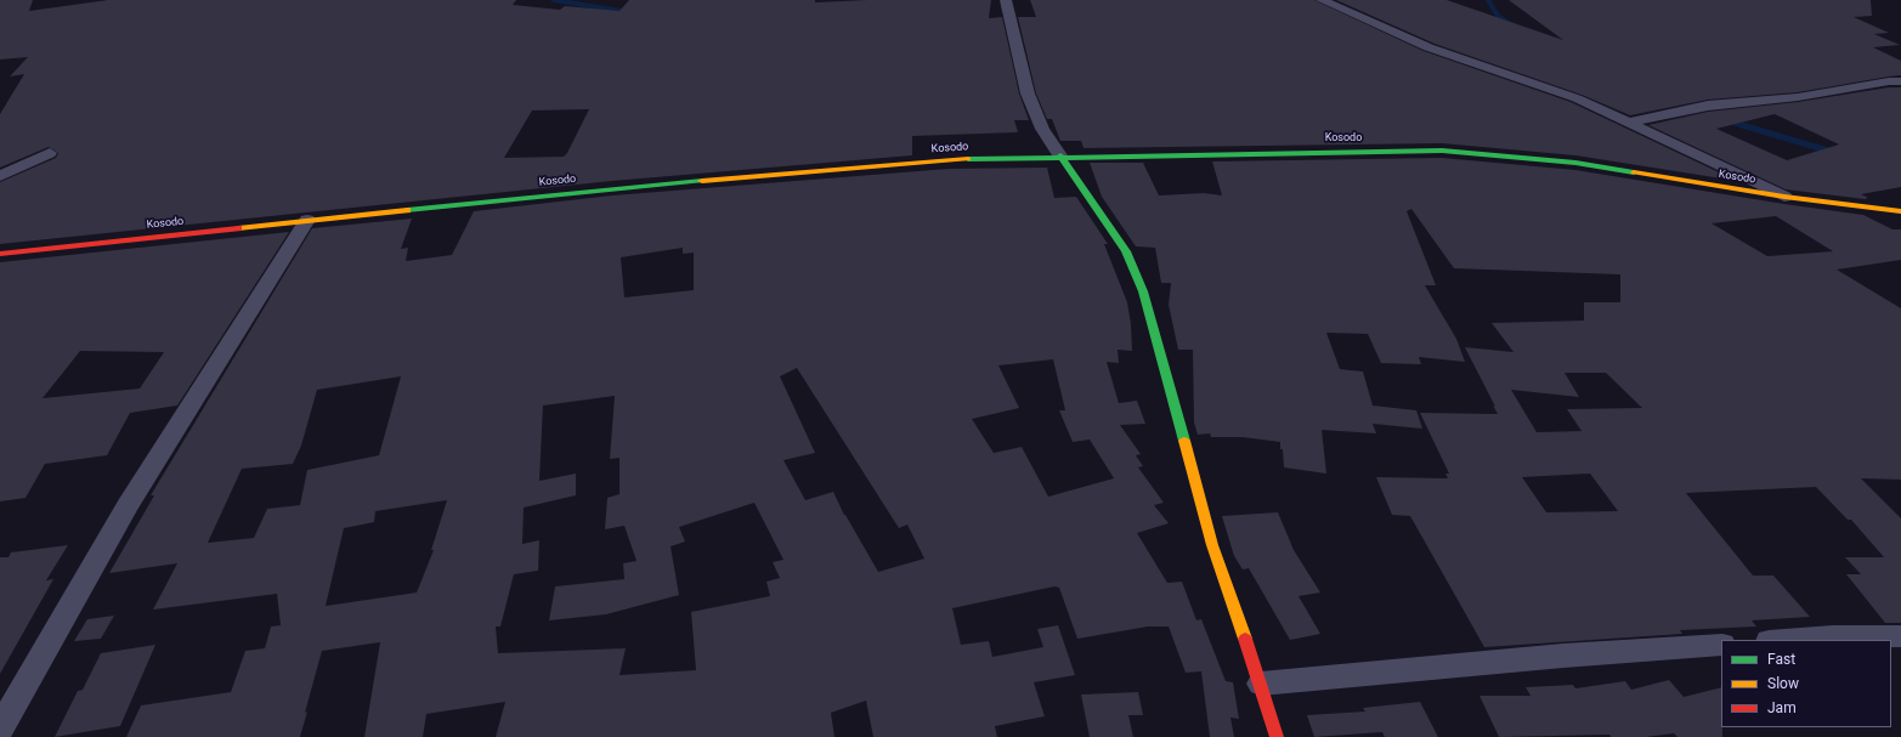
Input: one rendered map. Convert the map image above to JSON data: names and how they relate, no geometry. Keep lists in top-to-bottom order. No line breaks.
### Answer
{"streets":{"main road":["Kosodo"]},"legend":["Fast","Slow","Jam"]}
